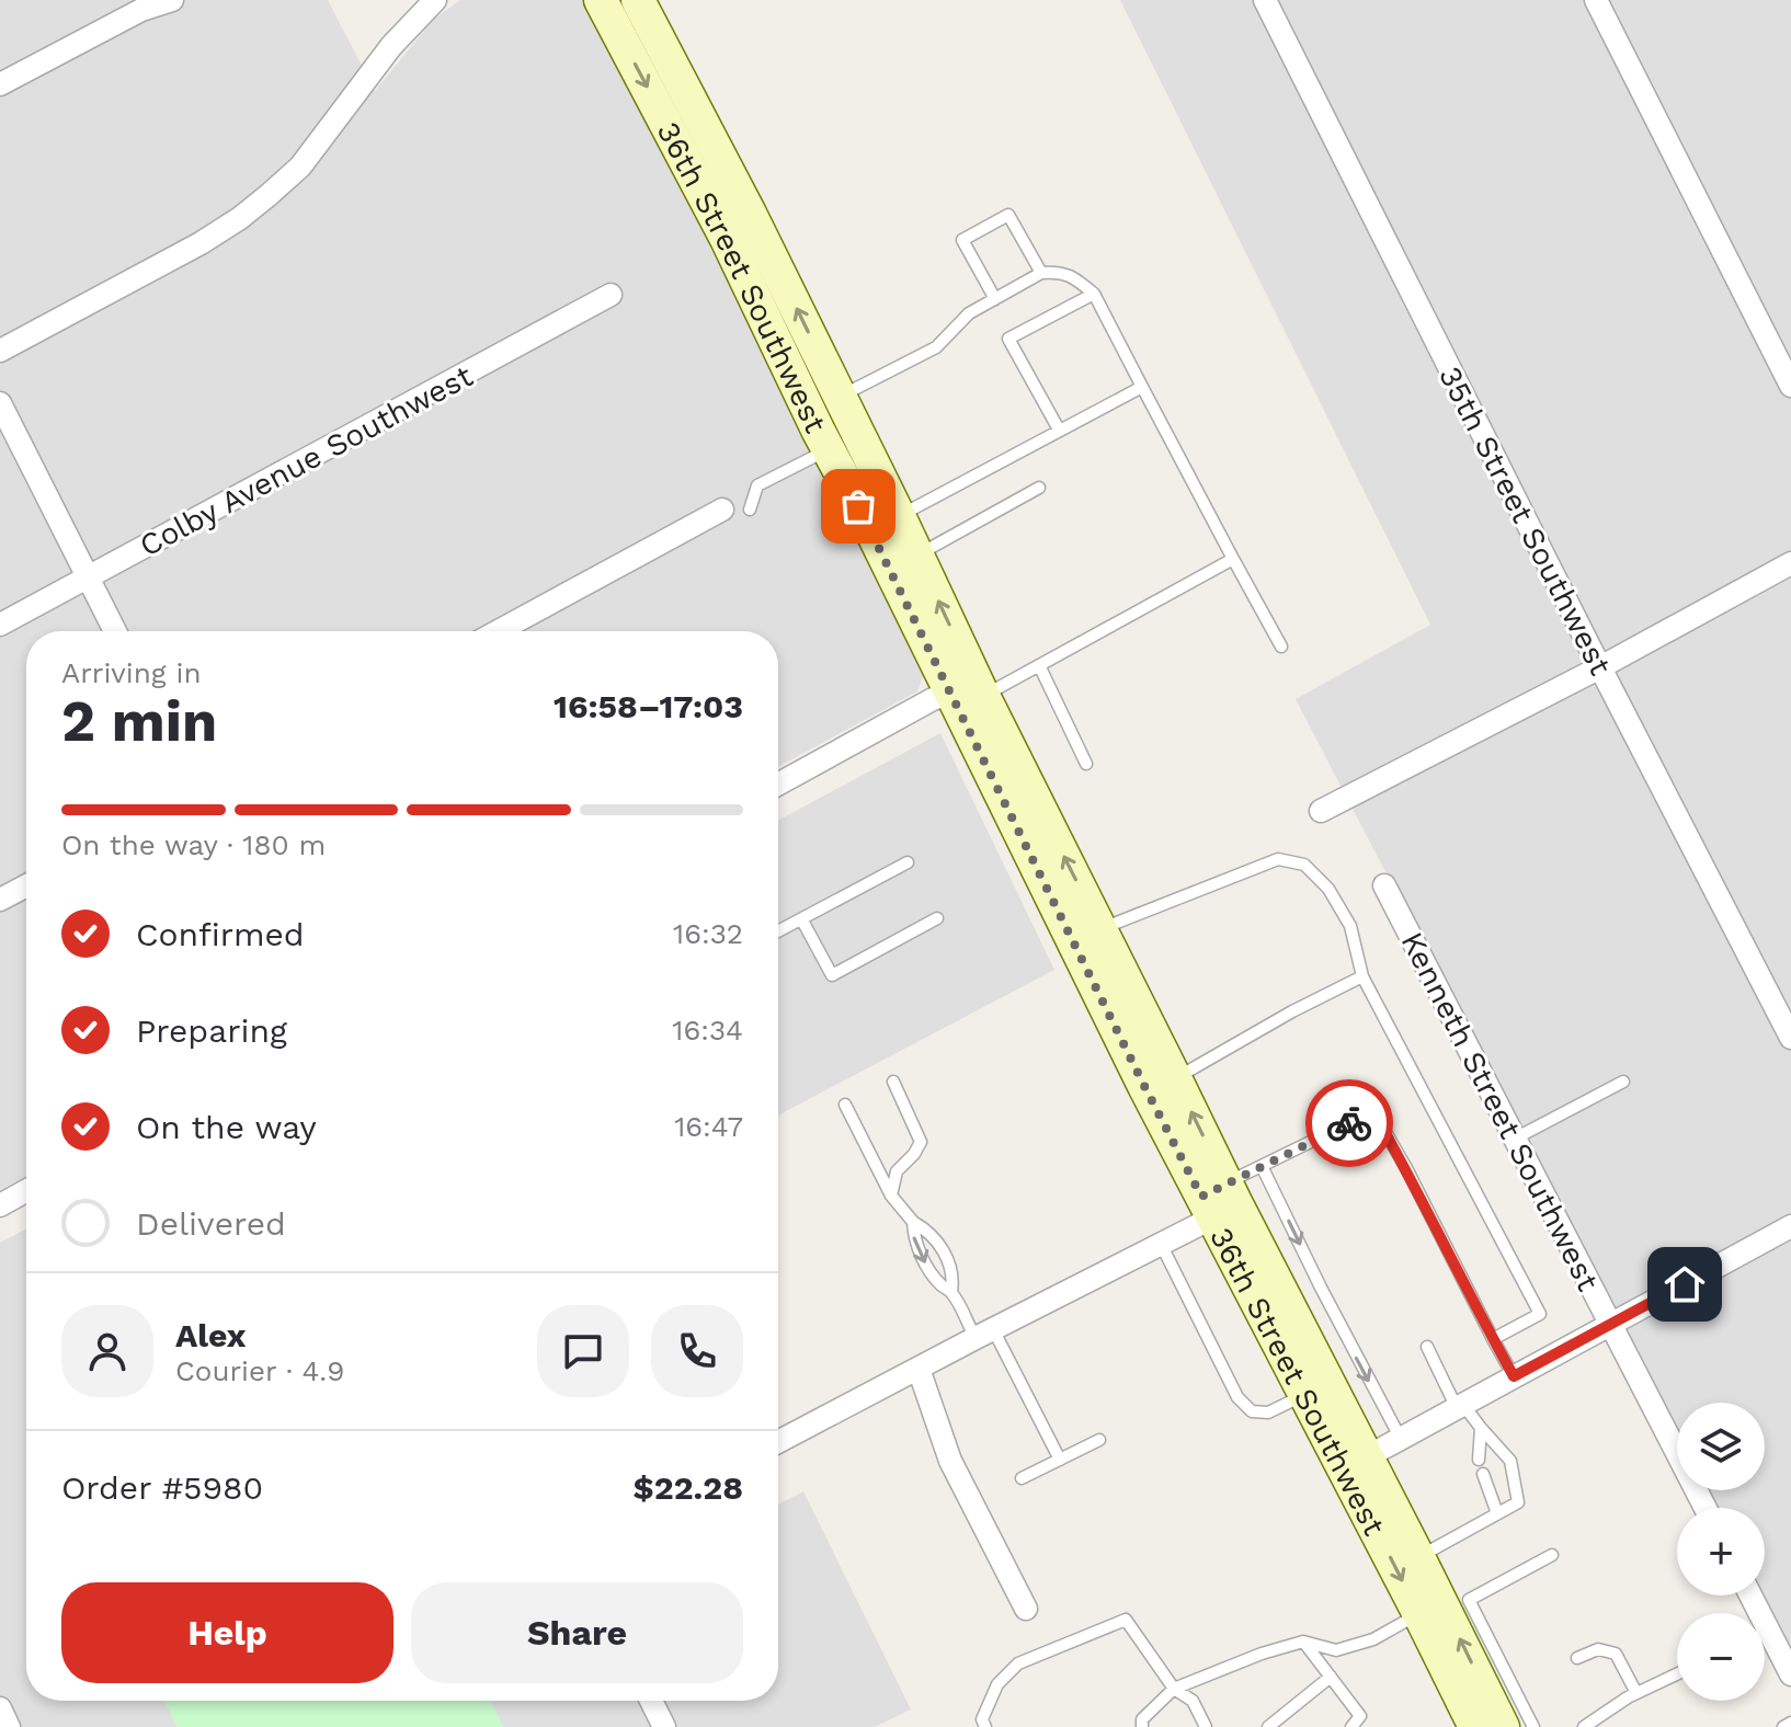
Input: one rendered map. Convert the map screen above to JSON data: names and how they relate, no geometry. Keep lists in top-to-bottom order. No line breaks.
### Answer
{"streets":{"street":["36th Street Southwest","Colby Avenue Southwest","35th Street Southwest","Kenneth Street Southwest"]},"page":{"heading":["2 min","Arriving in","16:58–17:03"],"panel":["Alex","Courier · 4.9","Order #5980","$22.28"],"bar":"On the way · 180 m","list":[["Confirmed","16:32"],["Preparing","16:34"],["On the way","16:47"],"Delivered"],"map_buttons":["+","−"],"buttons":["Help","Share"]}}
